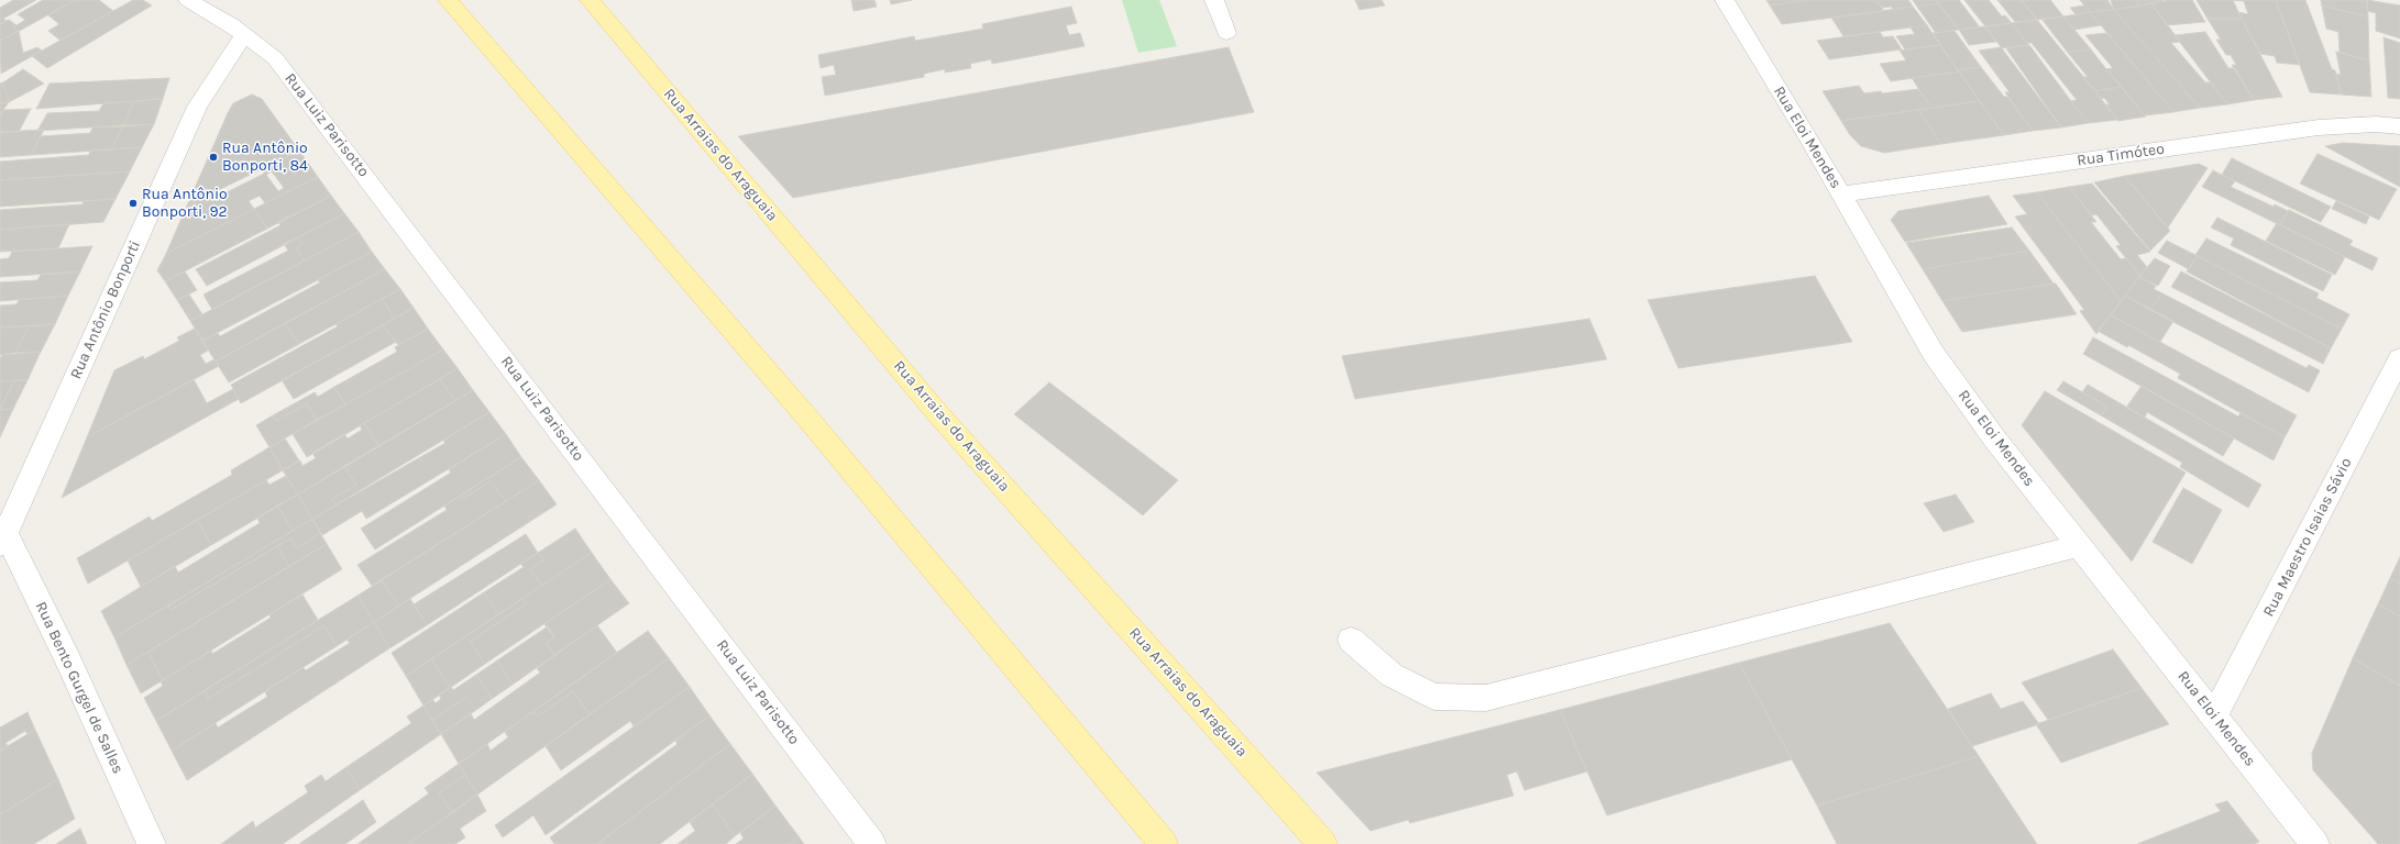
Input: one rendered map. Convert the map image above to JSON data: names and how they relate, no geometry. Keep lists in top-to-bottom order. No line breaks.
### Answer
{"streets":{"main road":["Rua Arraias do Araguaia"],"street":["Rua Luiz Parisotto","Rua Eloi Mendes","Rua Timóteo","Rua Antônio Bonporti","Rua Maestro Isaias Sávio","Rua Bento Gurgel de Salles"]},"crossings":[["Rua Luiz Parisotto","Rua Antônio Bonporti"],["Rua Eloi Mendes","Rua Timóteo"],["Rua Eloi Mendes","Rua Maestro Isaias Sávio"],["Rua Antônio Bonporti","Rua Bento Gurgel de Salles"]],"places":["Rua Antônio Bonporti, 84","Rua Antônio Bonporti, 92"]}
